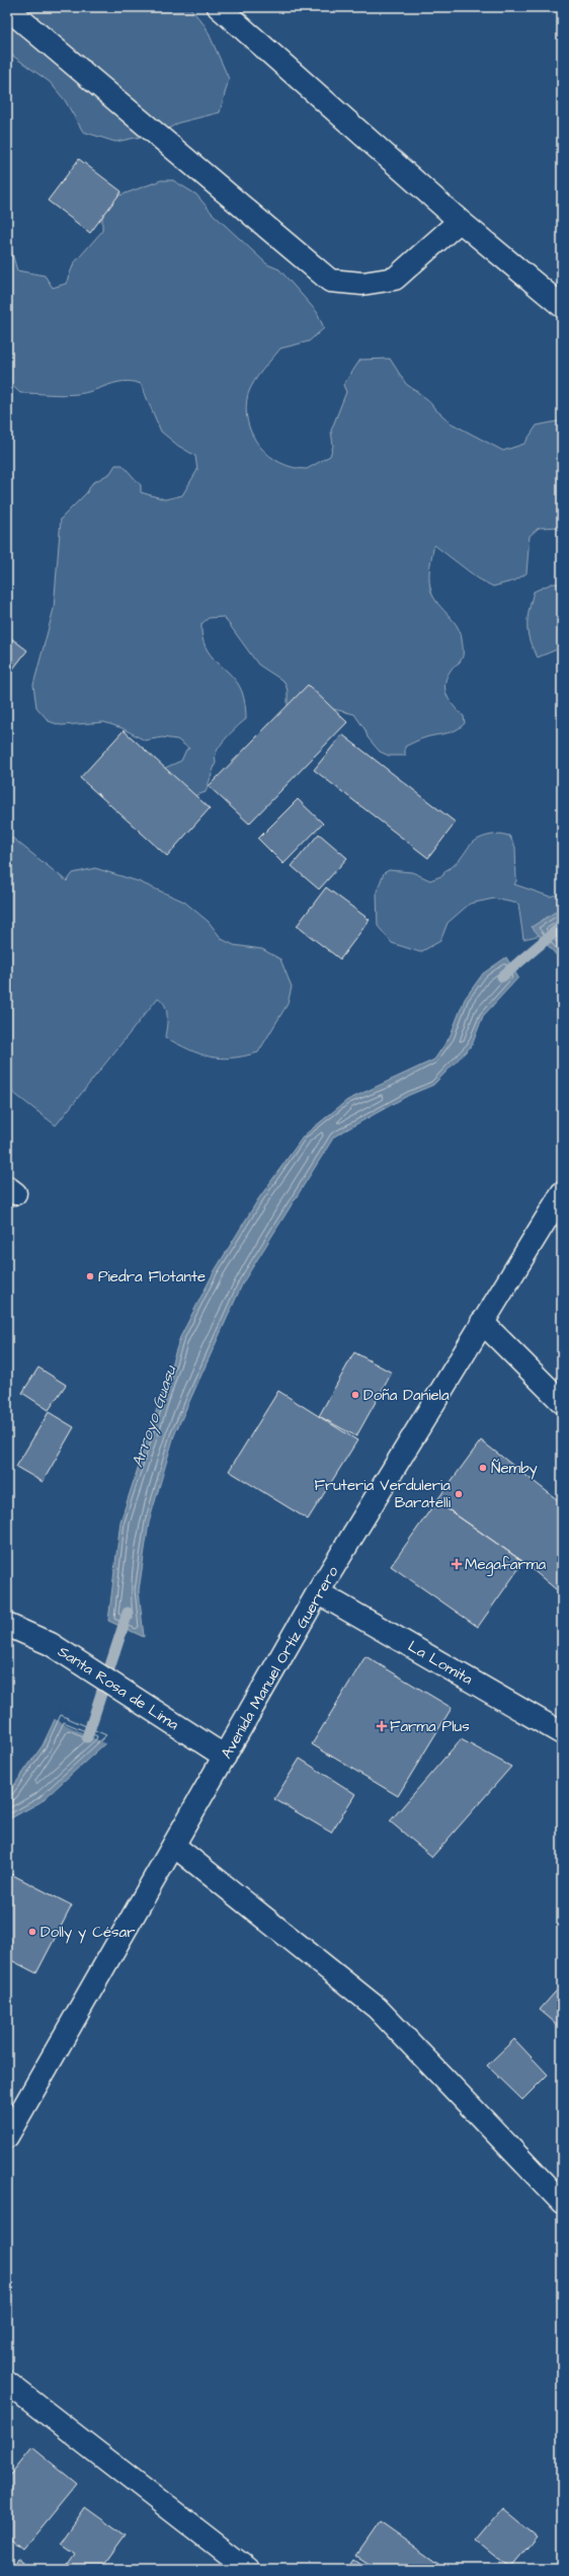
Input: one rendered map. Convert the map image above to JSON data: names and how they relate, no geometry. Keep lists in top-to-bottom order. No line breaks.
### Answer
{"streets":{"street":["Avenida Manuel Ortíz Guerrero","La Lomita","Santa Rosa de Lima"]},"crossings":[["Avenida Manuel Ortíz Guerrero","La Lomita"],["Avenida Manuel Ortíz Guerrero","Santa Rosa de Lima"]],"water":["Arroyo Guasu"],"places":{"other":["Piedra Flotante","Doña Daniela","Ñemby","Fruteria Verduleria Baratelli","Dolly y César"],"health":["Megafarma","Farma Plus"]}}
